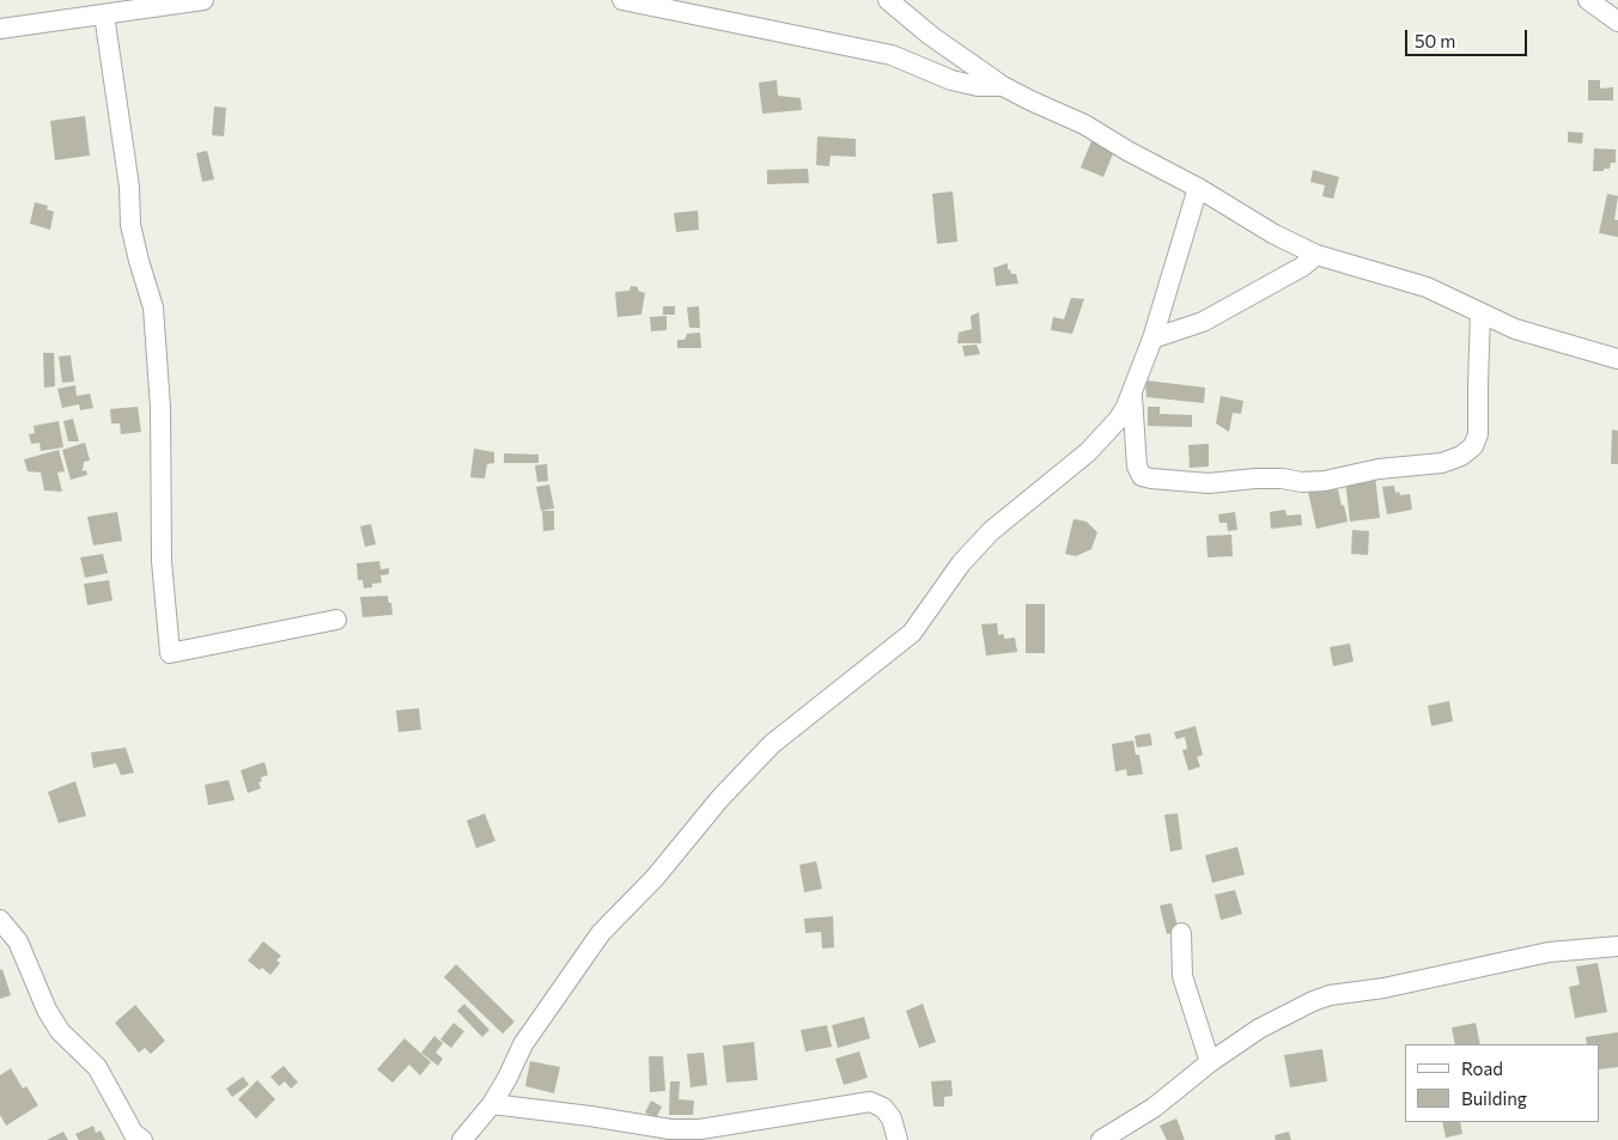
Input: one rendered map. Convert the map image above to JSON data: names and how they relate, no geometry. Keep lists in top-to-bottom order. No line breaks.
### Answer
{"legend":["Road","Building"],"scale_bar":"50 m"}
